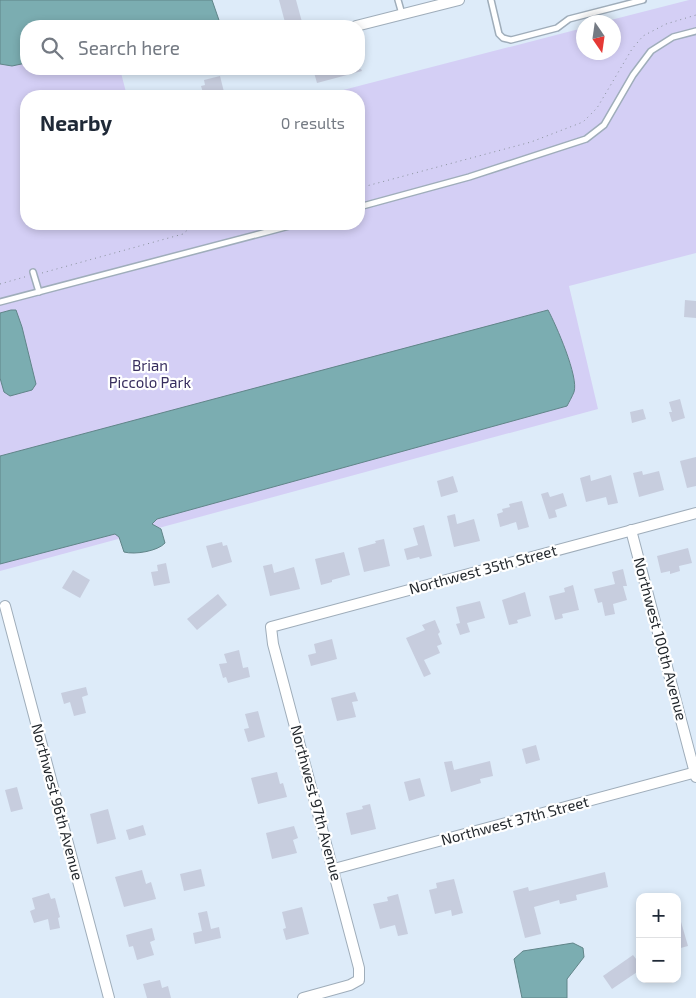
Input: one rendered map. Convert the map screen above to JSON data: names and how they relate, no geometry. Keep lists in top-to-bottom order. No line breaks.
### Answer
{"streets":{"street":["Northwest 35th Street","Northwest 100th Avenue","Northwest 96th Avenue","Northwest 97th Avenue","Northwest 37th Street"]},"crossings":[["Northwest 35th Street","Northwest 100th Avenue"],["Northwest 35th Street","Northwest 97th Avenue"],["Northwest 100th Avenue","Northwest 37th Street"],["Northwest 97th Avenue","Northwest 37th Street"]],"parks":["Brian Piccolo Park"],"north":"bottom","page":{"search":"Search here","heading":["Nearby","0 results"],"map_buttons":["+","−"]}}
